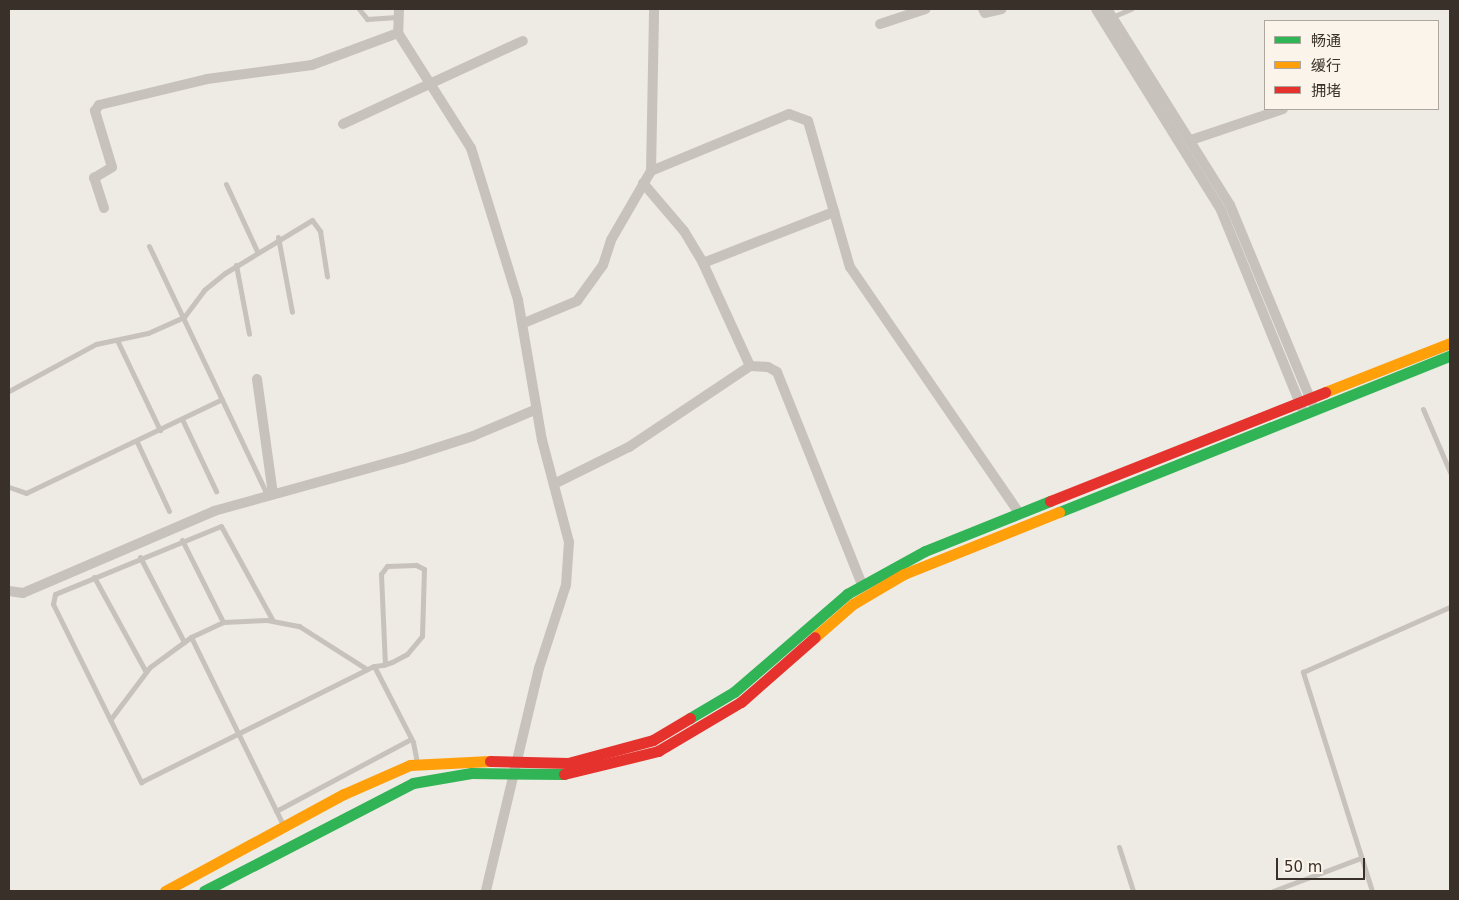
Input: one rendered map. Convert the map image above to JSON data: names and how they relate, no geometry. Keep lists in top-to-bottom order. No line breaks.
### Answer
{"legend":["畅通","缓行","拥堵"],"scale_bar":"50 m"}
